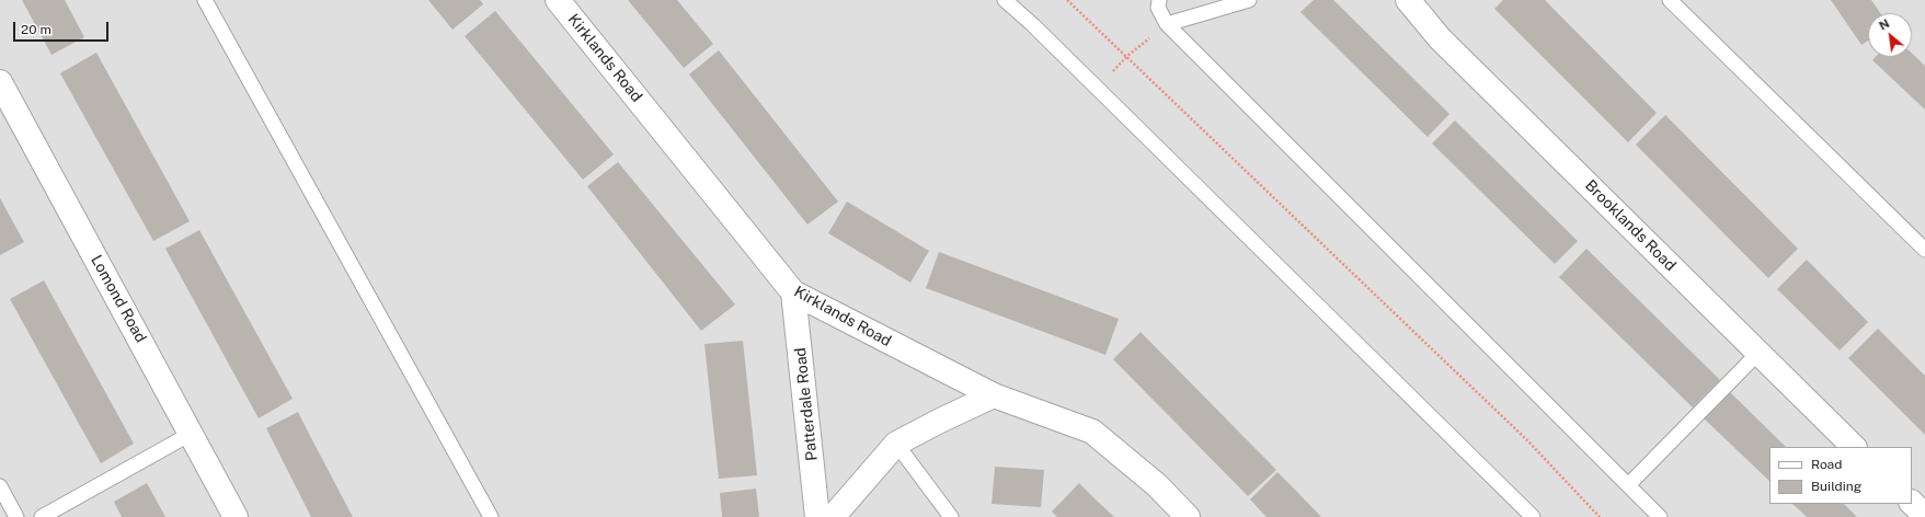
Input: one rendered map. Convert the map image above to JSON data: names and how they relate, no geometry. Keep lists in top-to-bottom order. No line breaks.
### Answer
{"streets":{"street":["Kirklands Road","Brooklands Road","Lomond Road","Patterdale Road"]},"crossings":[["Kirklands Road","Patterdale Road"]],"legend":["Road","Building"],"scale_bar":"20 m","north":"top left"}
